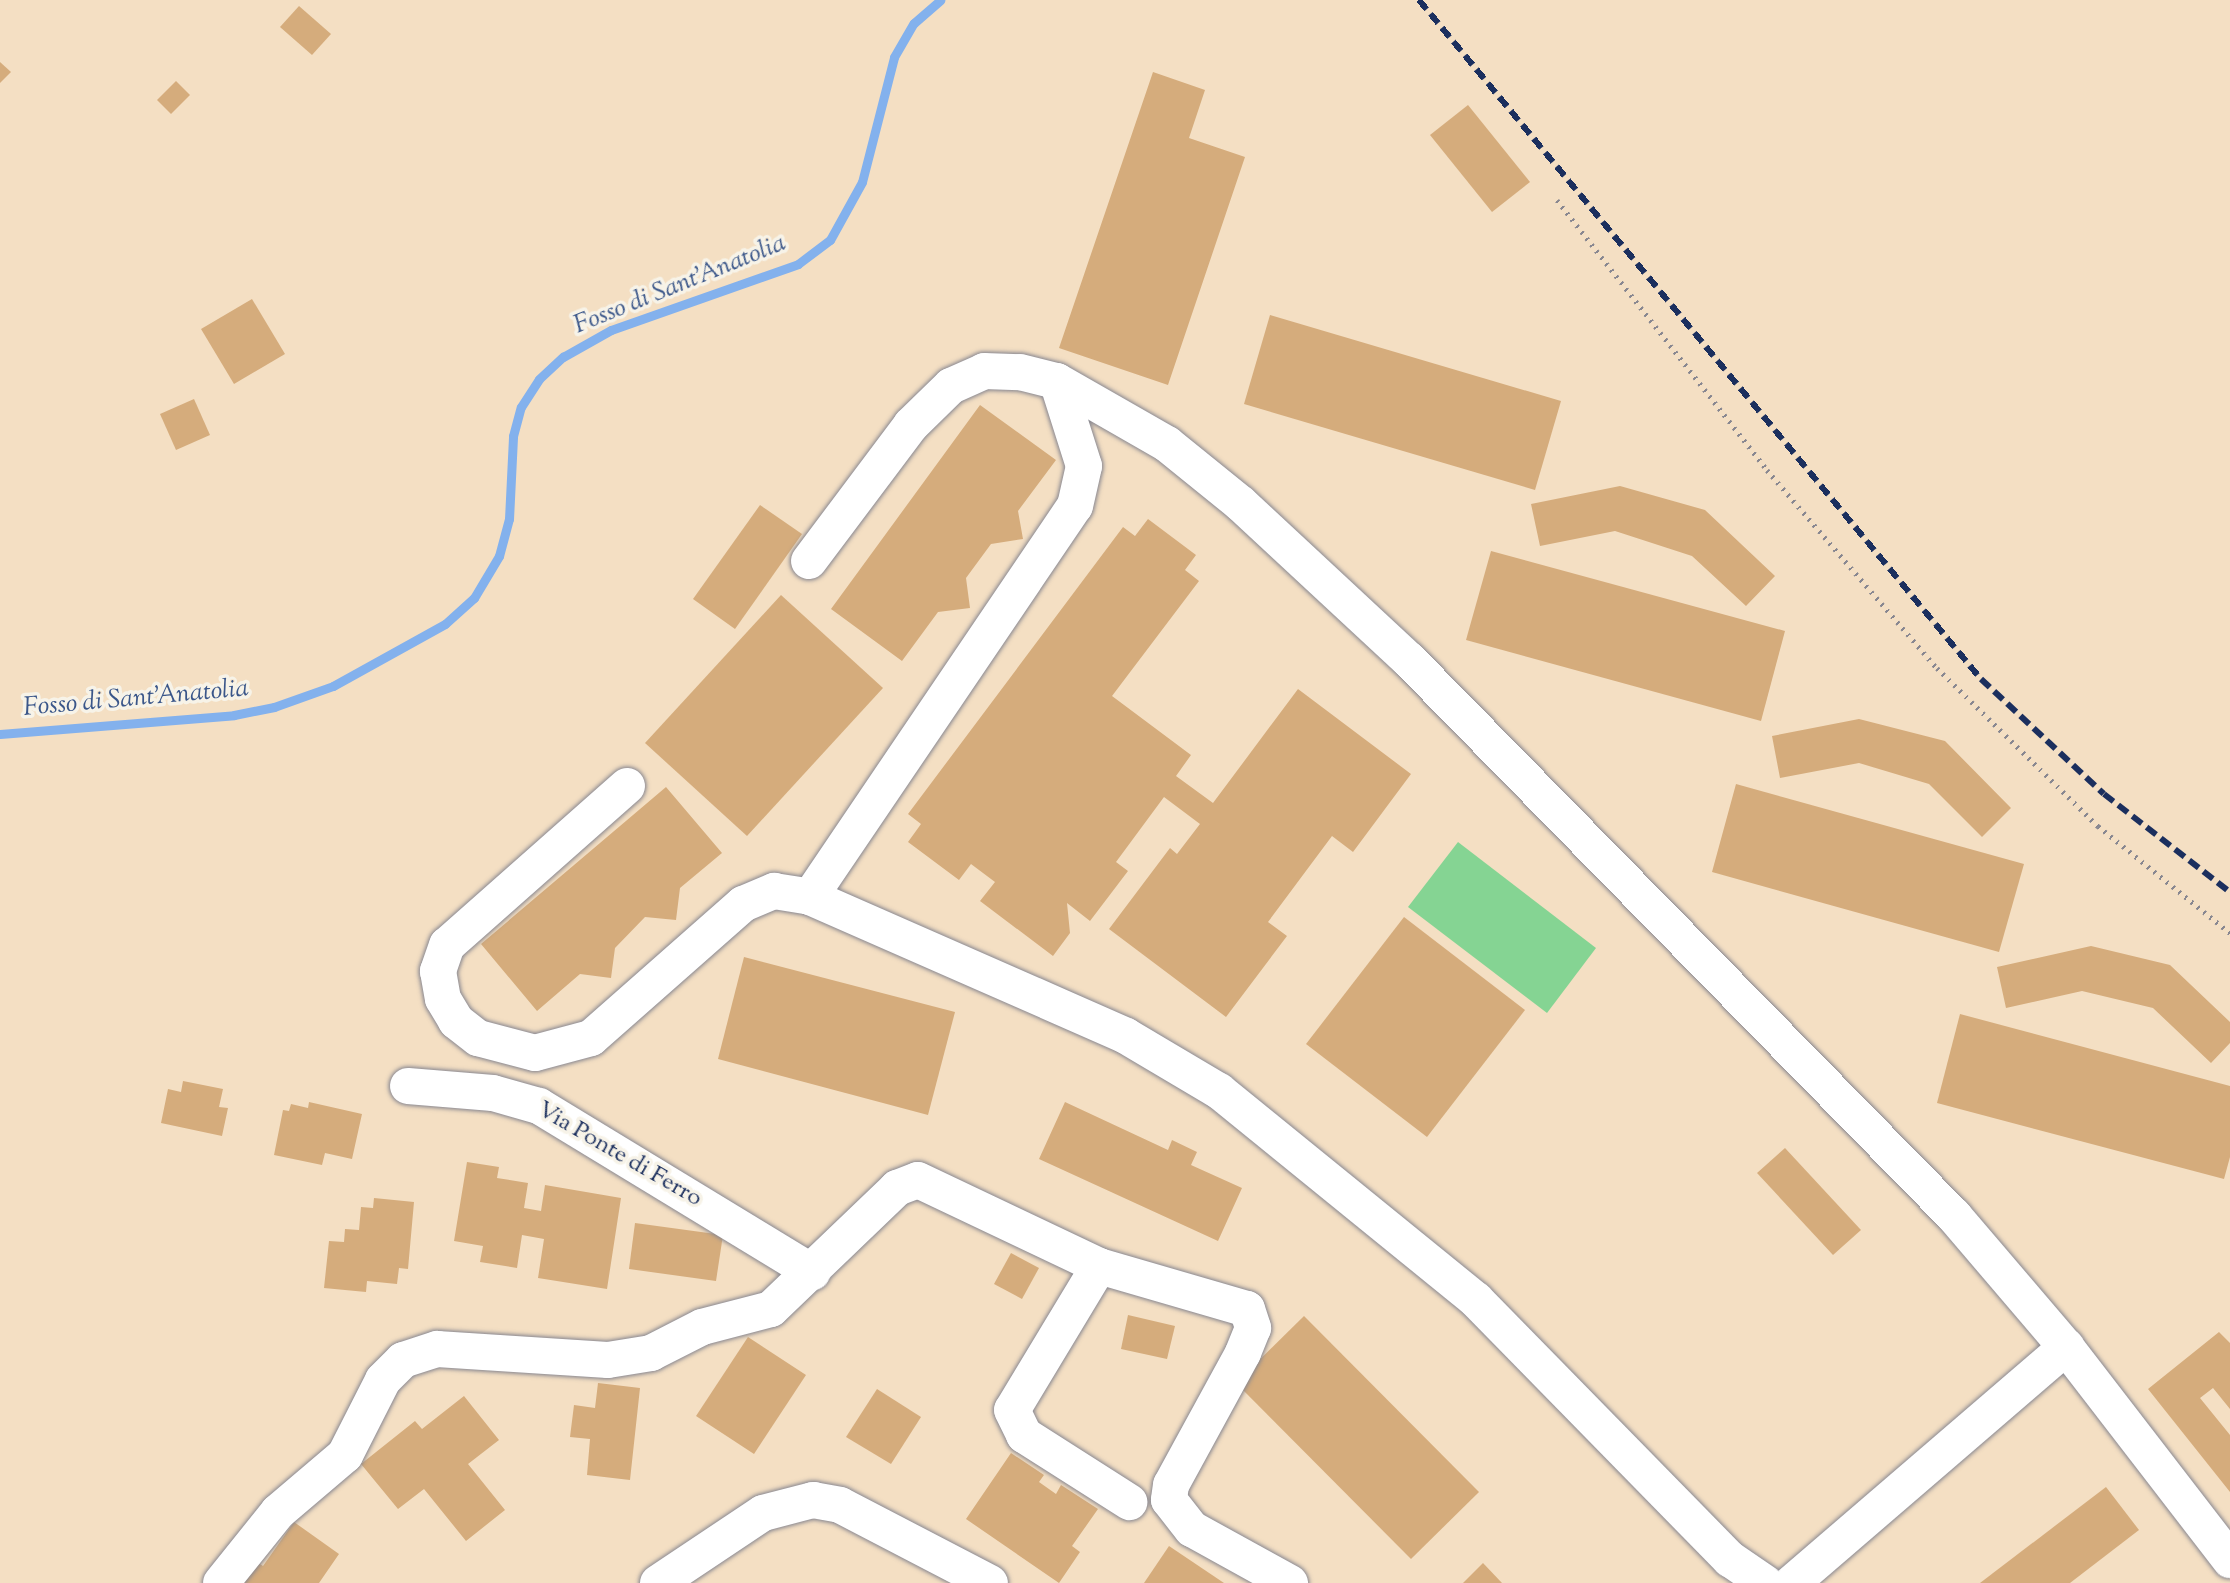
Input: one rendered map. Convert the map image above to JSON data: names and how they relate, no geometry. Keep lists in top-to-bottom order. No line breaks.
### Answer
{"streets":{"street":["Via Ponte di Ferro"]},"water":["Fosso di Sant'Anatolia"]}
